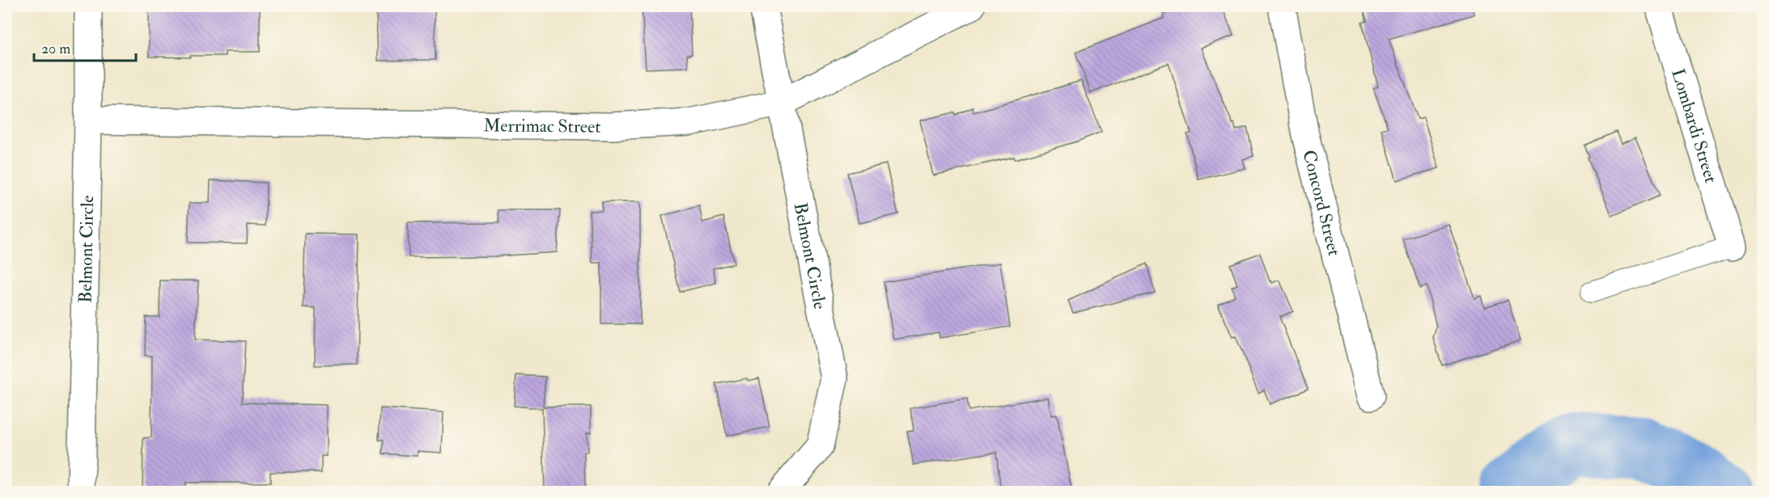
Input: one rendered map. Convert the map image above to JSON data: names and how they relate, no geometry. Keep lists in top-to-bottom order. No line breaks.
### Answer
{"streets":{"street":["Merrimac Street","Lombardi Street","Concord Street","Belmont Circle"]},"crossings":[["Merrimac Street","Belmont Circle"]],"scale_bar":"20 m"}
